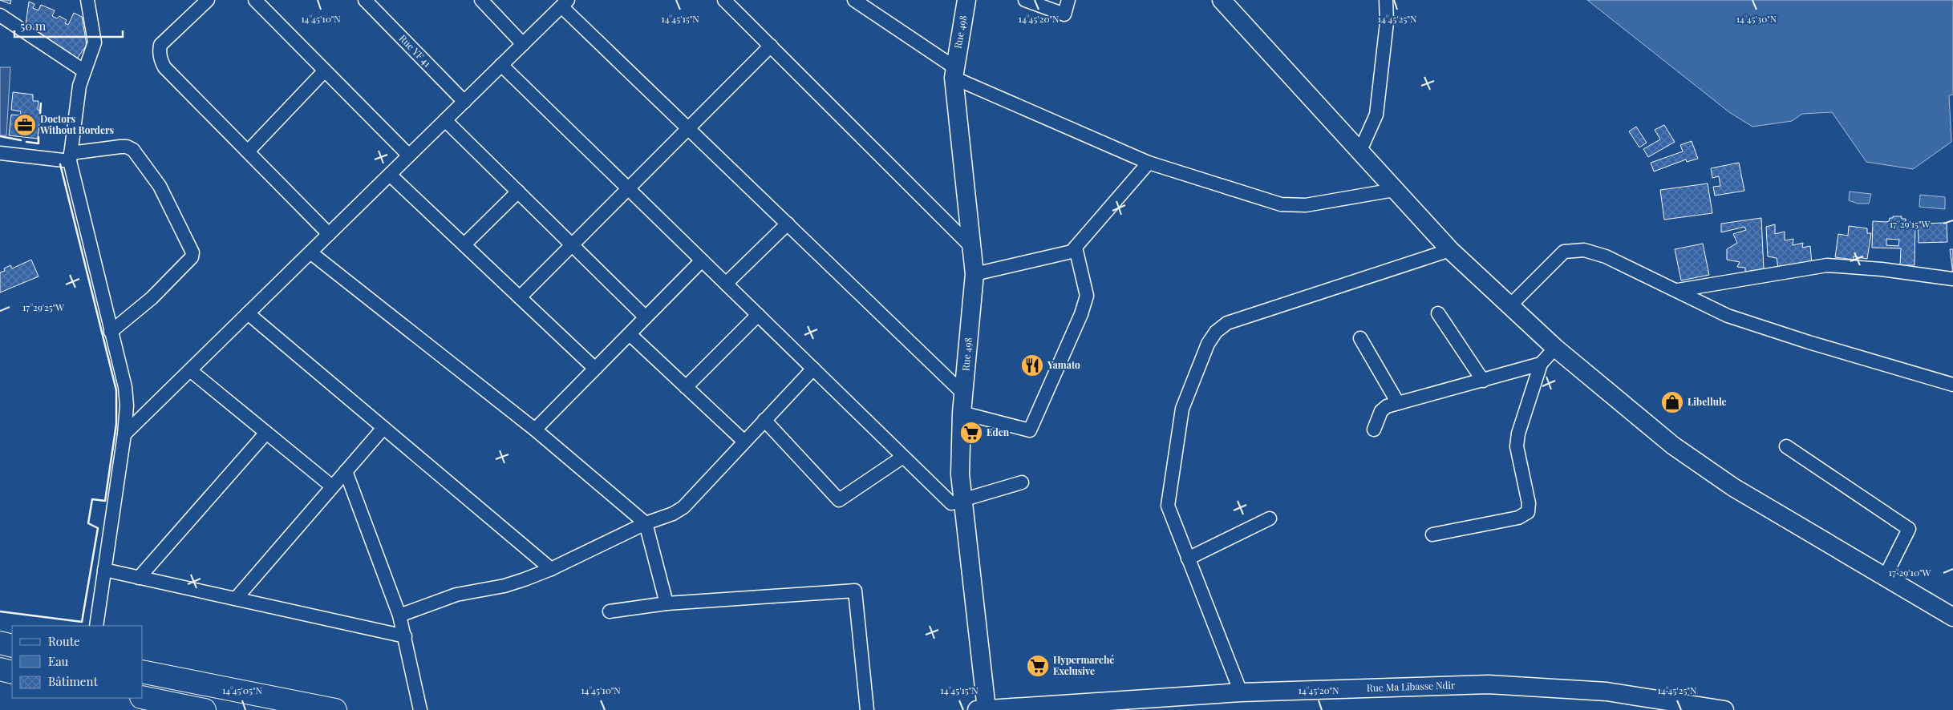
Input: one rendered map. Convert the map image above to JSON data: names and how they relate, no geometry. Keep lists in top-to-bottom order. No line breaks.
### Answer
{"streets":{"street":["Rue 498","Rue YF 41","Rue Ma Libasse Ndir"]},"crossings":[["Rue 498","Rue Ma Libasse Ndir"]],"places":{"office":["Doctors Without Borders"],"restaurant":["Yamato"],"shop":["Libellule"],"supermarket":["Eden","Hypermarché Exclusive"]},"legend":["Route","Eau","Bâtiment"],"scale_bar":"50 m","coordinates":["14°45'10\"N","14°45'15\"N","14°45'20\"N","14°45'25\"N","14°45'30\"N","17°29'15\"W","17°29'25\"W","17°29'10\"W","14°45'05\"N"]}
